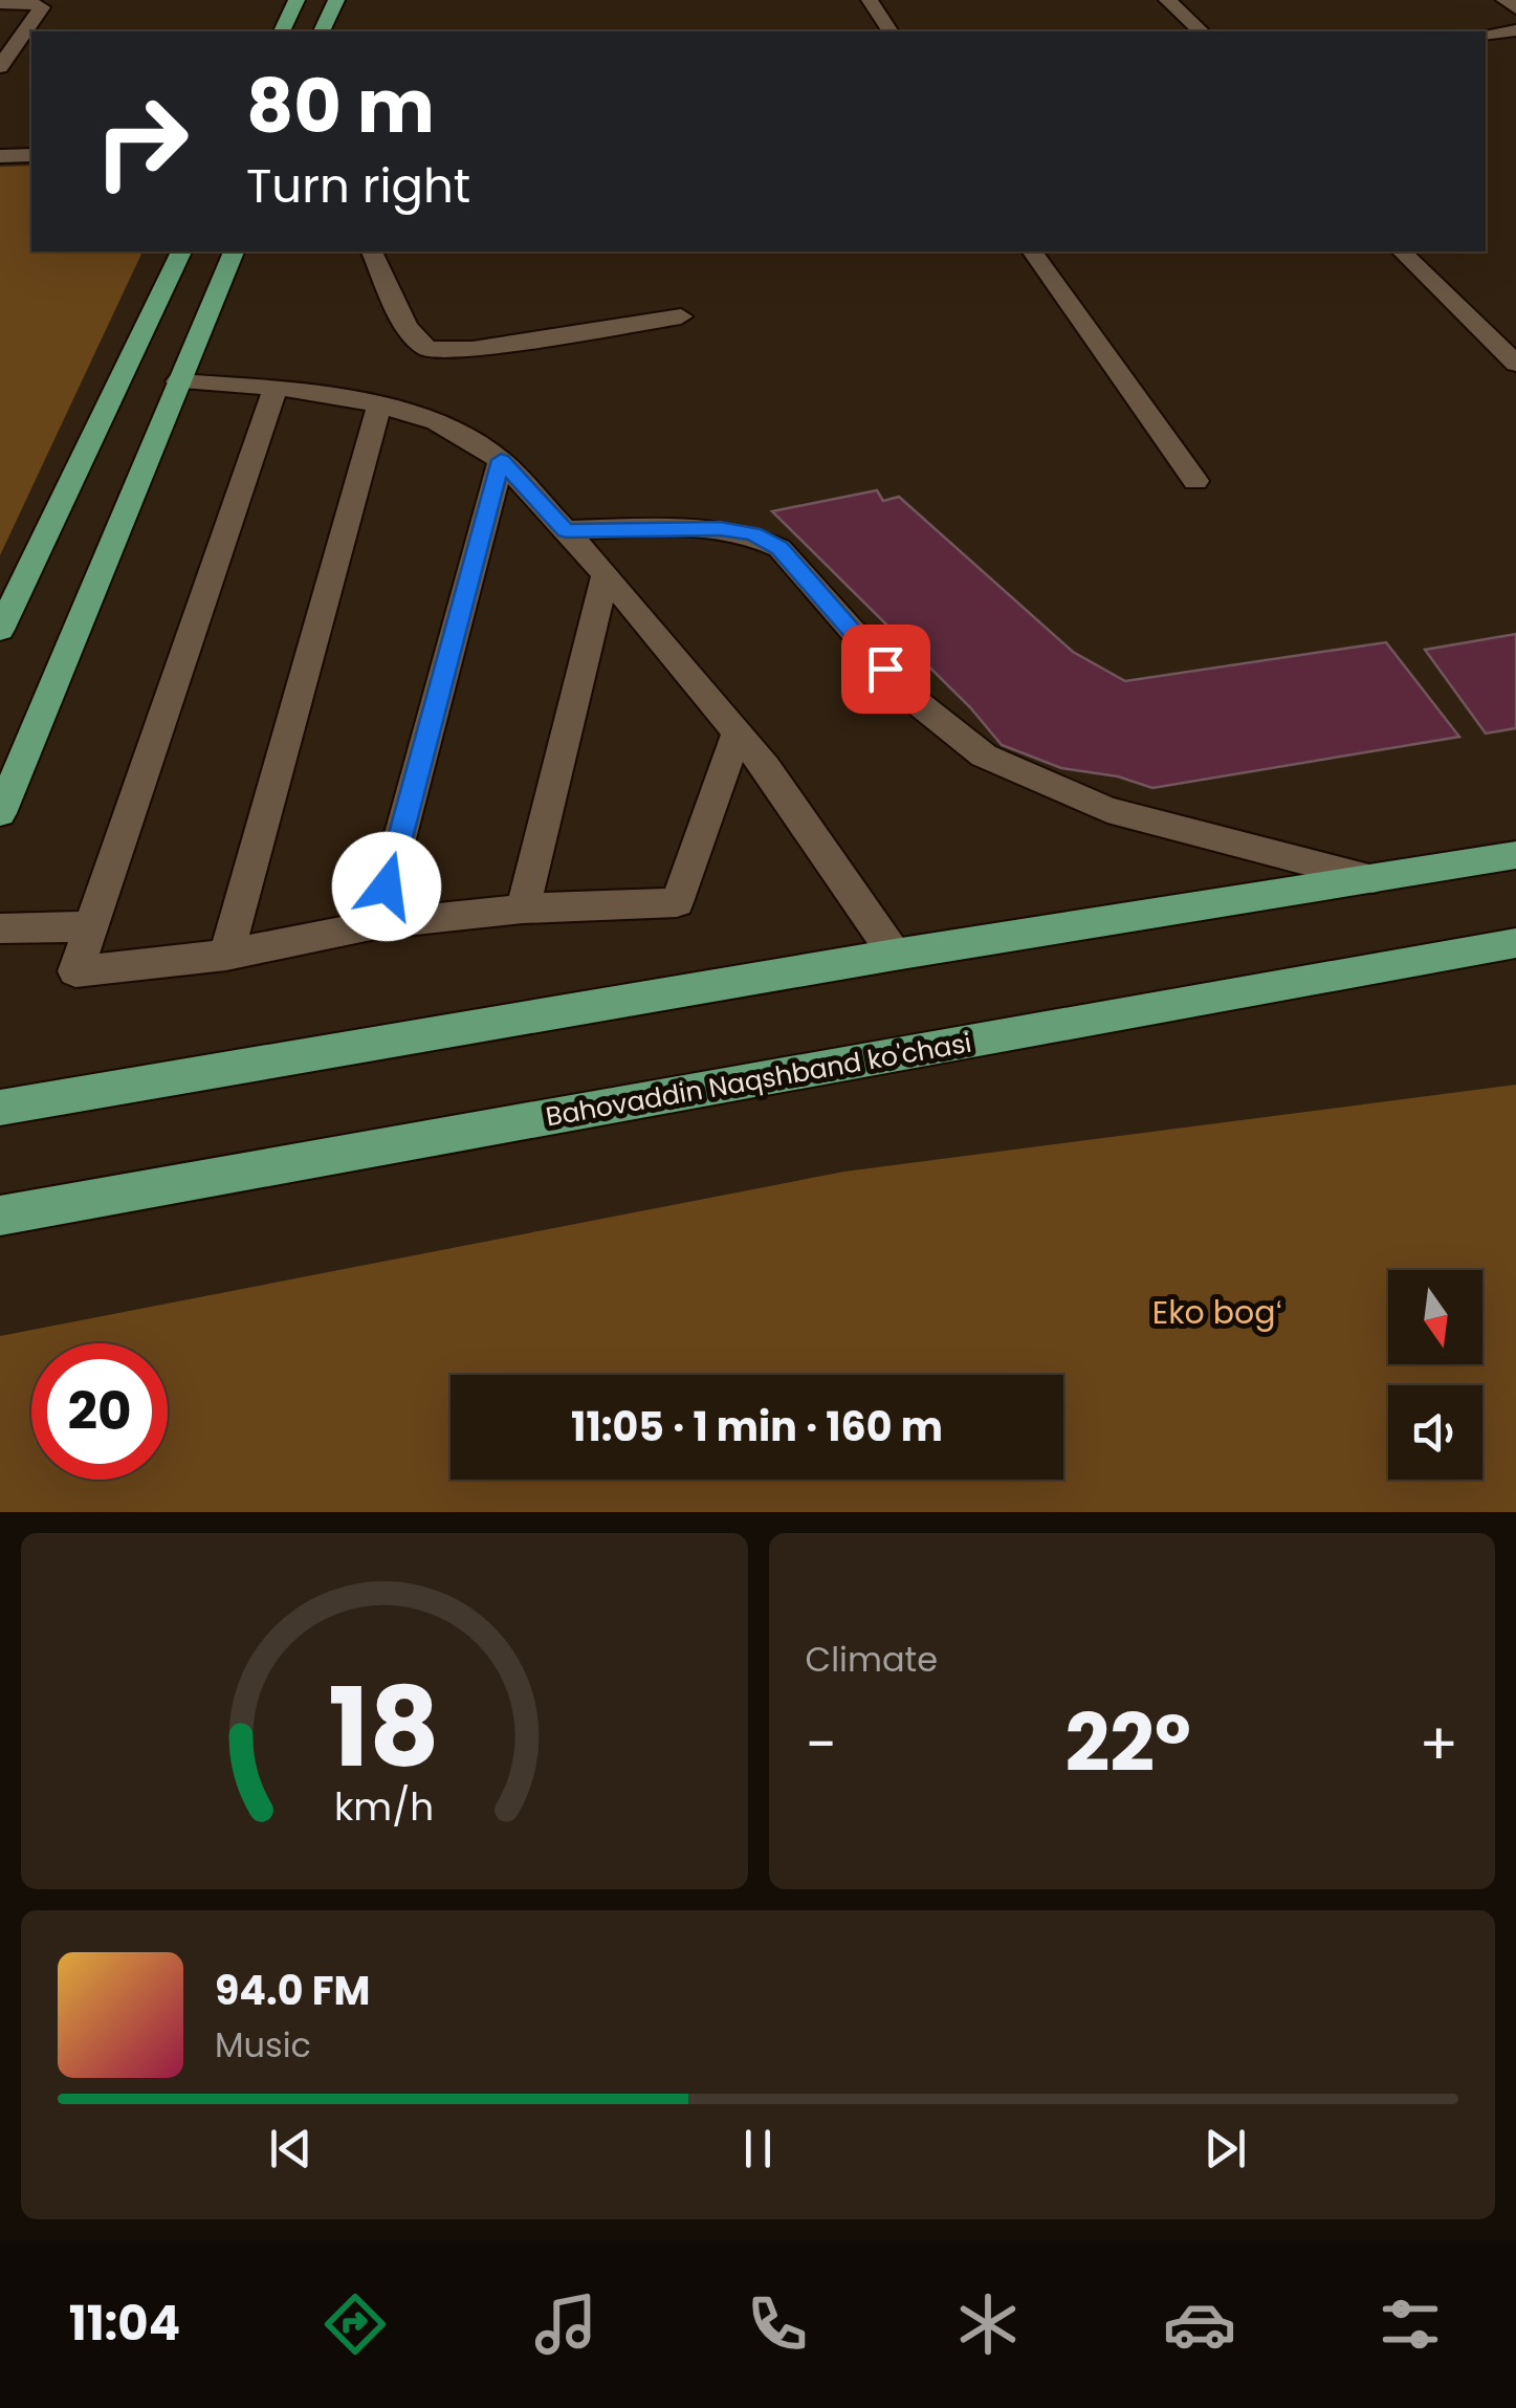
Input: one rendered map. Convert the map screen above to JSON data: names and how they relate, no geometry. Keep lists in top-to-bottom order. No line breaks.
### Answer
{"streets":{"main road":["Bahovaddin Naqshband ko'chasi"]},"parks":["Eko bogʻ"],"north":"bottom","page":{"turn":["80 m","Turn right"],"limit":"20","trip":"11:05 · 1 min · 160 m","tile":"Climate","heat":["−","22°","+"],"song":["94.0 FM","Music"],"tabs":"11:04","gauge":["18","km/h"]}}
